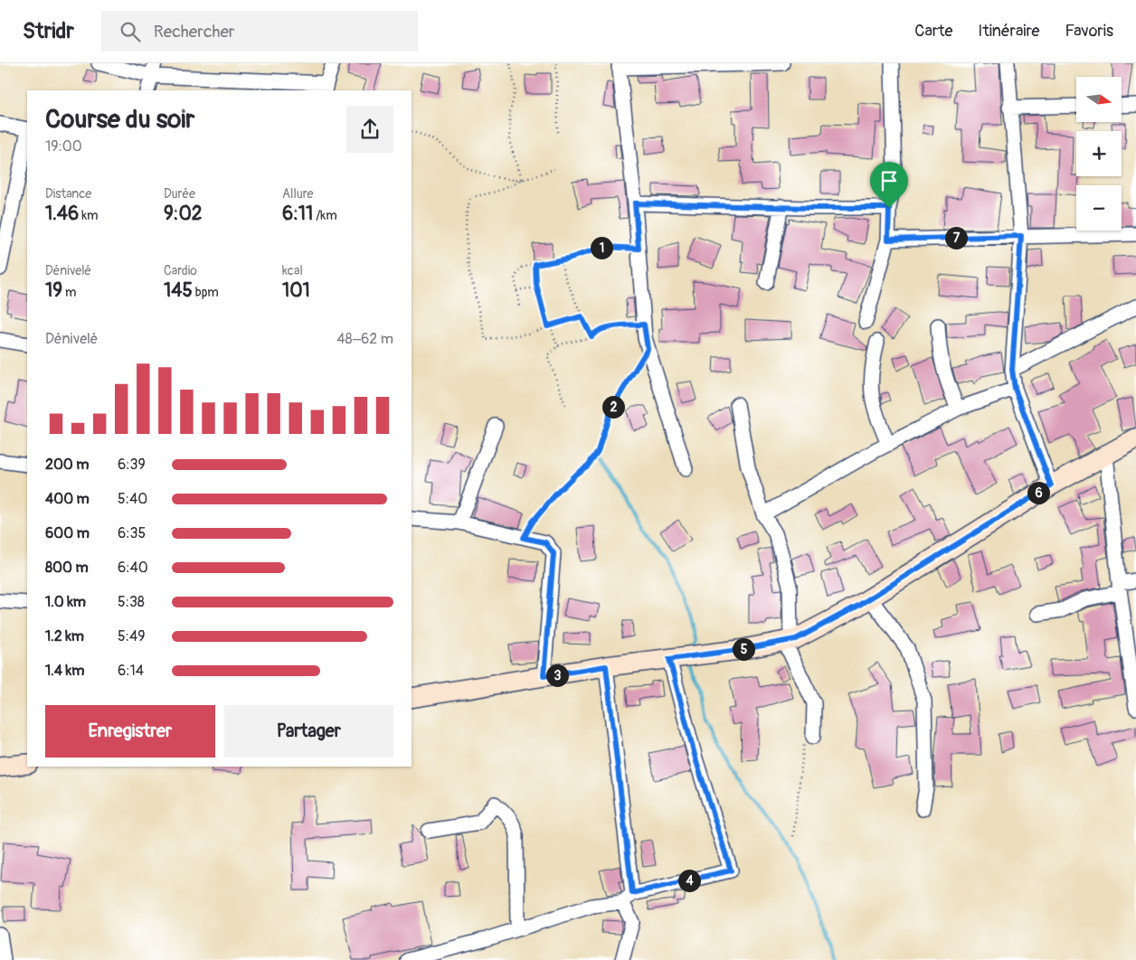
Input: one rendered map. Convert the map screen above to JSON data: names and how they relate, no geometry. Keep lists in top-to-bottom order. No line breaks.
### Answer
{"north":"right","page":{"header":"Stridr","search":"Rechercher","nav":["Carte","Itinéraire","Favoris"],"map_buttons":["+","−"],"heading":["Course du soir","19:00"],"stats":[["Distance","1.46 km"],["Durée","9:02"],["Allure","6:11 /km"],["Dénivelé","19 m"],["Cardio","145 bpm"],["kcal","101"]],"pins":["7","1","2","6","5","3","4"],"chart":["Dénivelé","48–62 m"],"list":[{"name":"200 m","note":"6:39"},{"name":"400 m","note":"5:40"},{"name":"600 m","note":"6:35"},{"name":"800 m","note":"6:40"},{"name":"1.0 km","note":"5:38"},{"name":"1.2 km","note":"5:49"},{"name":"1.4 km","note":"6:14"}],"buttons":["Enregistrer","Partager"]}}
